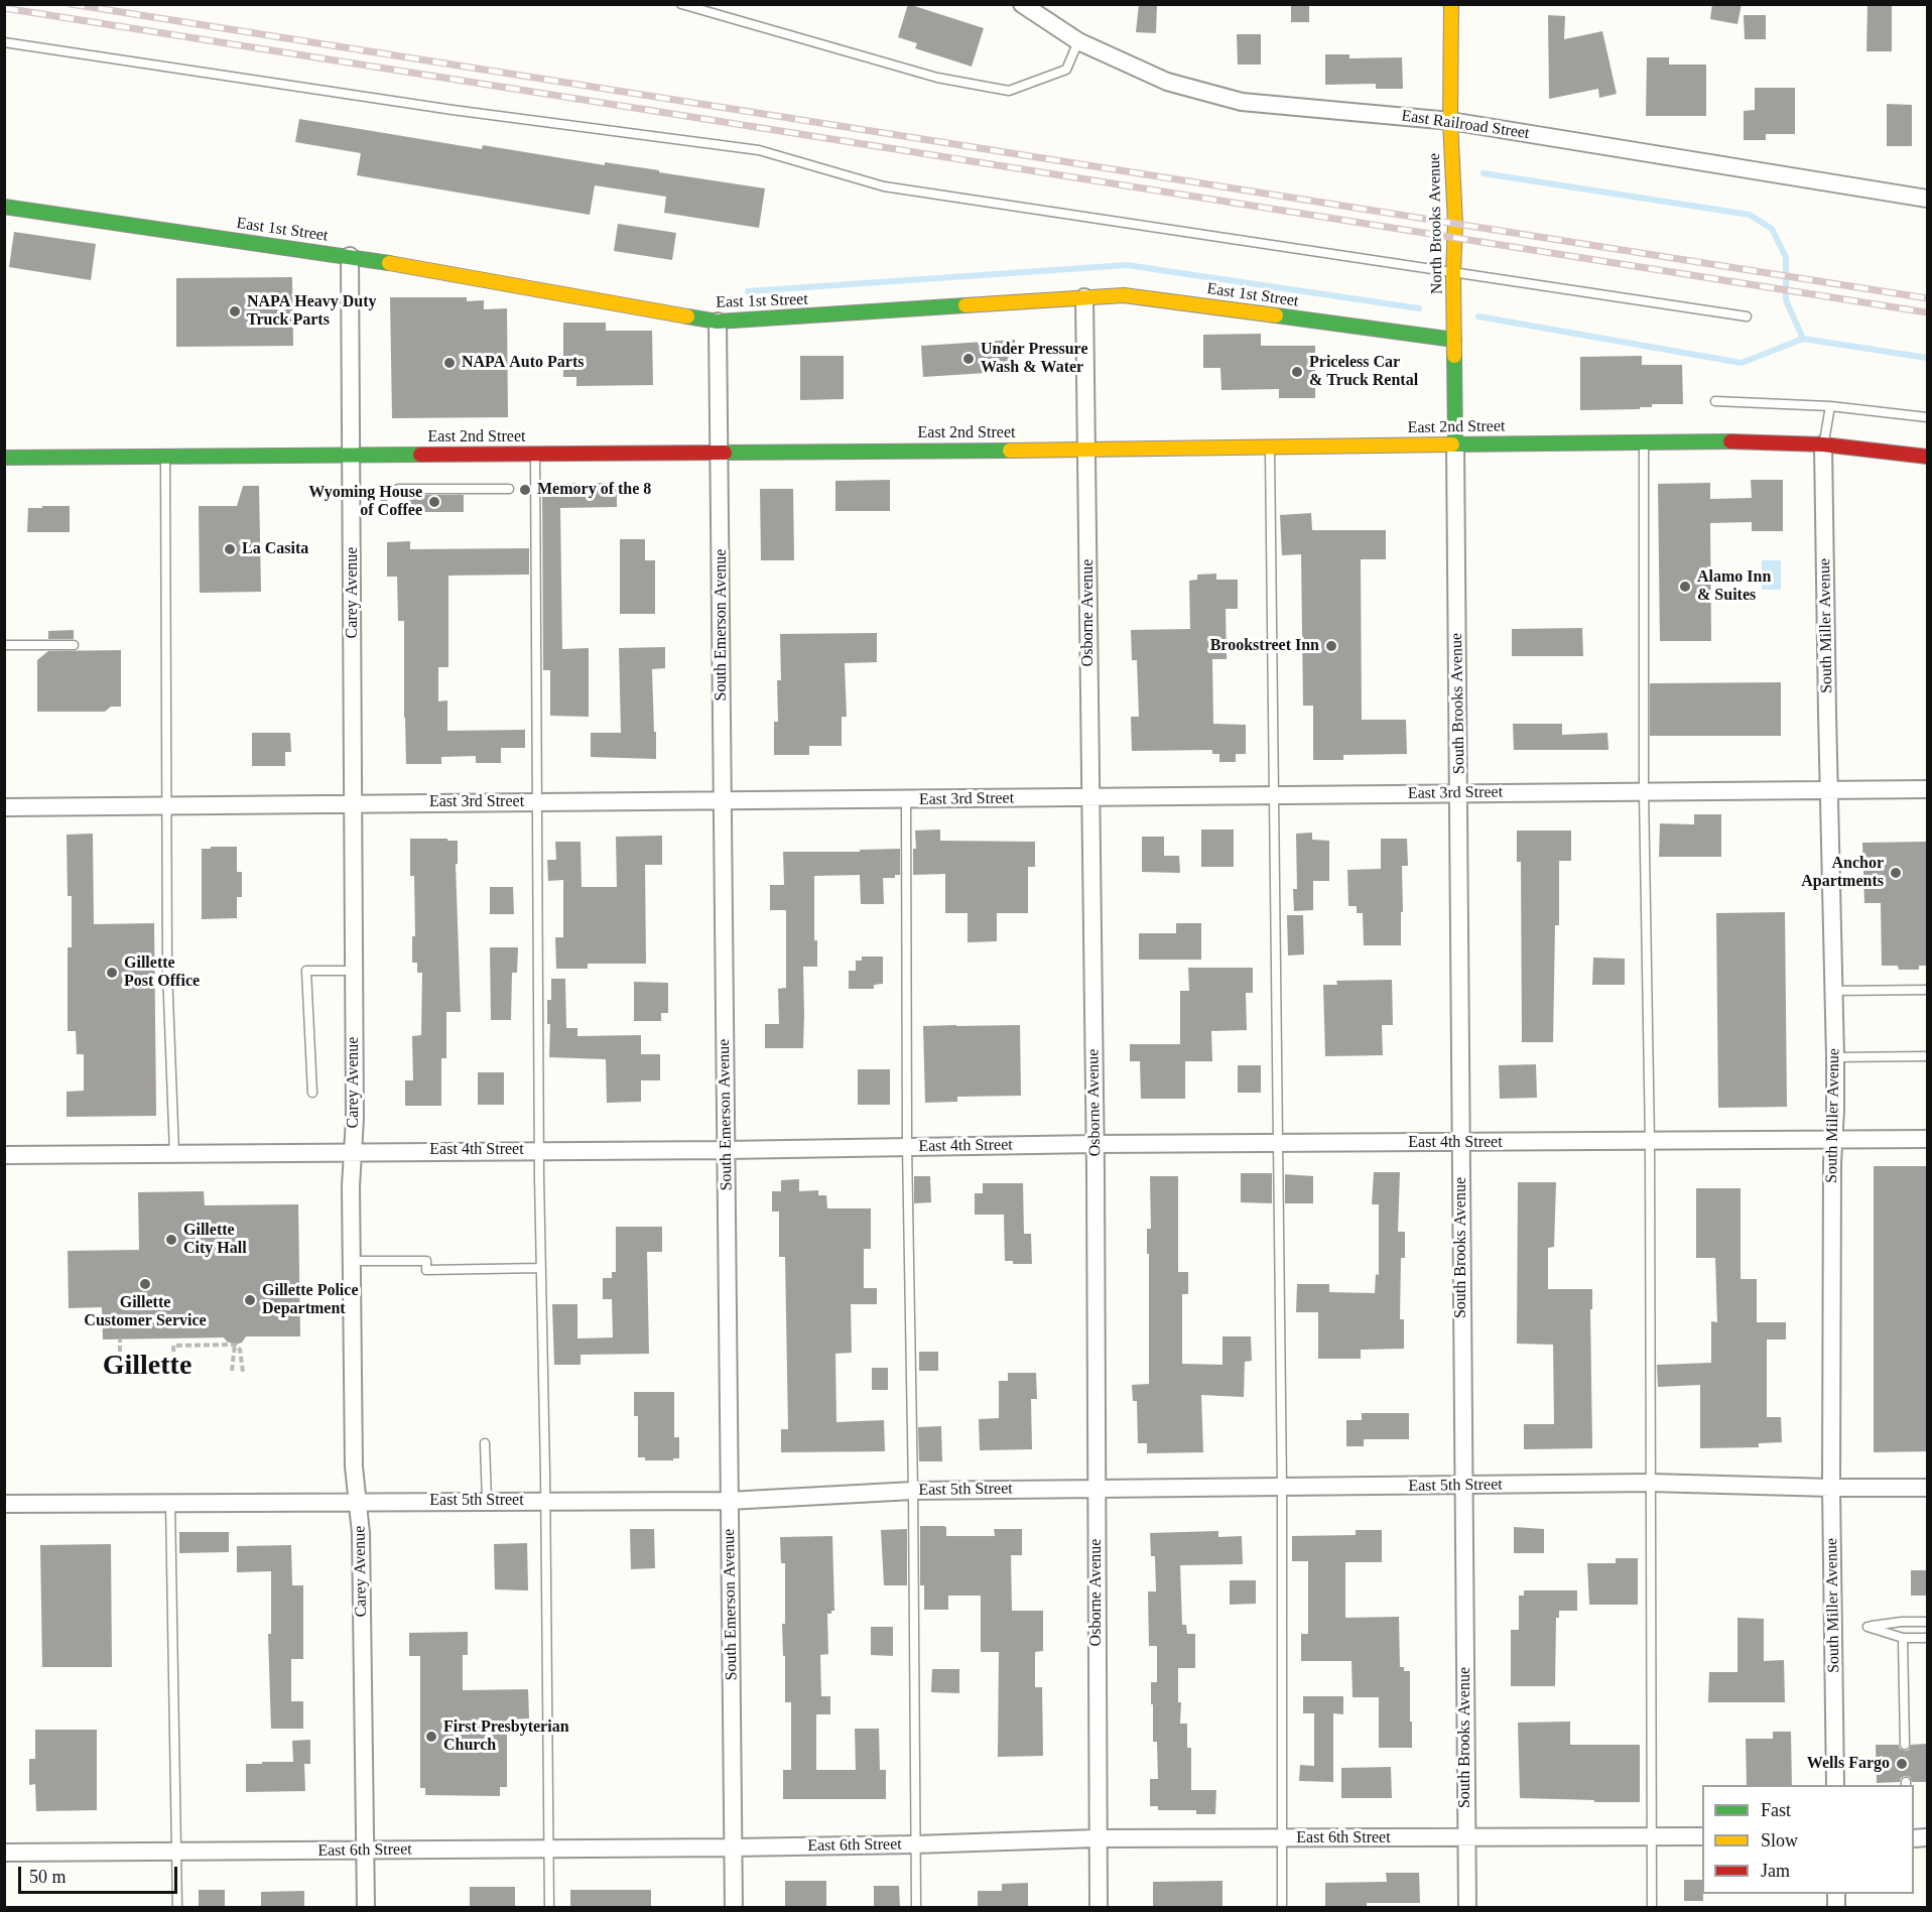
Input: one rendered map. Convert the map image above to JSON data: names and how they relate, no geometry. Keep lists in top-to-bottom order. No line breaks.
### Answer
{"streets":{"main road":["North Brooks Avenue","East 1st Street","East 2nd Street"],"street":["East Railroad Street","Carey Avenue","Osborne Avenue","South Emerson Avenue","South Miller Avenue","South Brooks Avenue","East 3rd Street","East 4th Street","East 5th Street","East 6th Street"]},"crossings":[["East Railroad Street","North Brooks Avenue"],["North Brooks Avenue","East 1st Street"],["North Brooks Avenue","East 2nd Street"],["North Brooks Avenue","South Brooks Avenue"],["East 1st Street","Carey Avenue"],["East 1st Street","Osborne Avenue"],["East 1st Street","South Emerson Avenue"],["East 2nd Street","Carey Avenue"],["East 2nd Street","Osborne Avenue"],["East 2nd Street","South Emerson Avenue"],["East 2nd Street","South Miller Avenue"],["East 2nd Street","South Brooks Avenue"],["Carey Avenue","East 3rd Street"],["Carey Avenue","East 4th Street"],["Carey Avenue","East 5th Street"],["Carey Avenue","East 6th Street"],["Osborne Avenue","East 3rd Street"],["Osborne Avenue","East 4th Street"],["Osborne Avenue","East 5th Street"],["Osborne Avenue","East 6th Street"],["South Emerson Avenue","East 3rd Street"],["South Emerson Avenue","East 4th Street"],["South Emerson Avenue","East 5th Street"],["South Emerson Avenue","East 6th Street"],["South Miller Avenue","East 3rd Street"],["South Miller Avenue","East 4th Street"],["South Miller Avenue","East 5th Street"],["South Brooks Avenue","East 3rd Street"],["South Brooks Avenue","East 4th Street"],["South Brooks Avenue","East 5th Street"],["South Brooks Avenue","East 6th Street"]],"districts":["Gillette"],"places":["NAPA Heavy Duty Truck Parts","Under Pressure Wash & Water","NAPA Auto Parts","Priceless Car & Truck Rental","Memory of the 8","Wyoming House of Coffee","La Casita","Alamo Inn & Suites","Brookstreet Inn","Anchor Apartments","Gillette Post Office","Gillette City Hall","Gillette Customer Service","Gillette Police Department","First Presbyterian Church","Wells Fargo"],"legend":["Fast","Slow","Jam"],"scale_bar":"50 m"}
